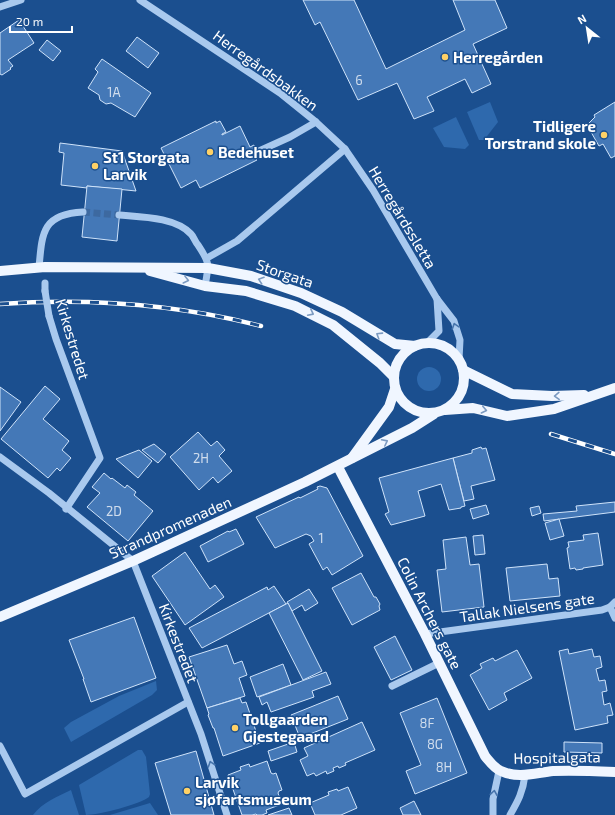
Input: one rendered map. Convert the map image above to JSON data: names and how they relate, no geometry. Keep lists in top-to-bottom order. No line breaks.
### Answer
{"streets":{"main road":["Storgata","Strandpromenaden","Colin Archers gate","Hospitalgata"],"street":["Herregårdsbakken","Herregårdssletta","Kirkestredet","Tallak Nielsens gate"]},"crossings":[["Herregårdsbakken","Herregårdssletta"],["Herregårdssletta","Storgata"],["Herregårdssletta","Strandpromenaden"],["Storgata","Strandpromenaden"],["Kirkestredet","Strandpromenaden"],["Strandpromenaden","Colin Archers gate"],["Tallak Nielsens gate","Colin Archers gate"],["Colin Archers gate","Hospitalgata"]],"places":["Herregården","Tidligere Torstrand skole","Bedehuset","St1 Storgata Larvik","Tollgaarden Gjestegaard","Larvik sjøfartsmuseum"],"house_numbers":["6","1A","2H","2D","1","8F","8G","8H"],"scale_bar":"20 m","north":"top left"}
